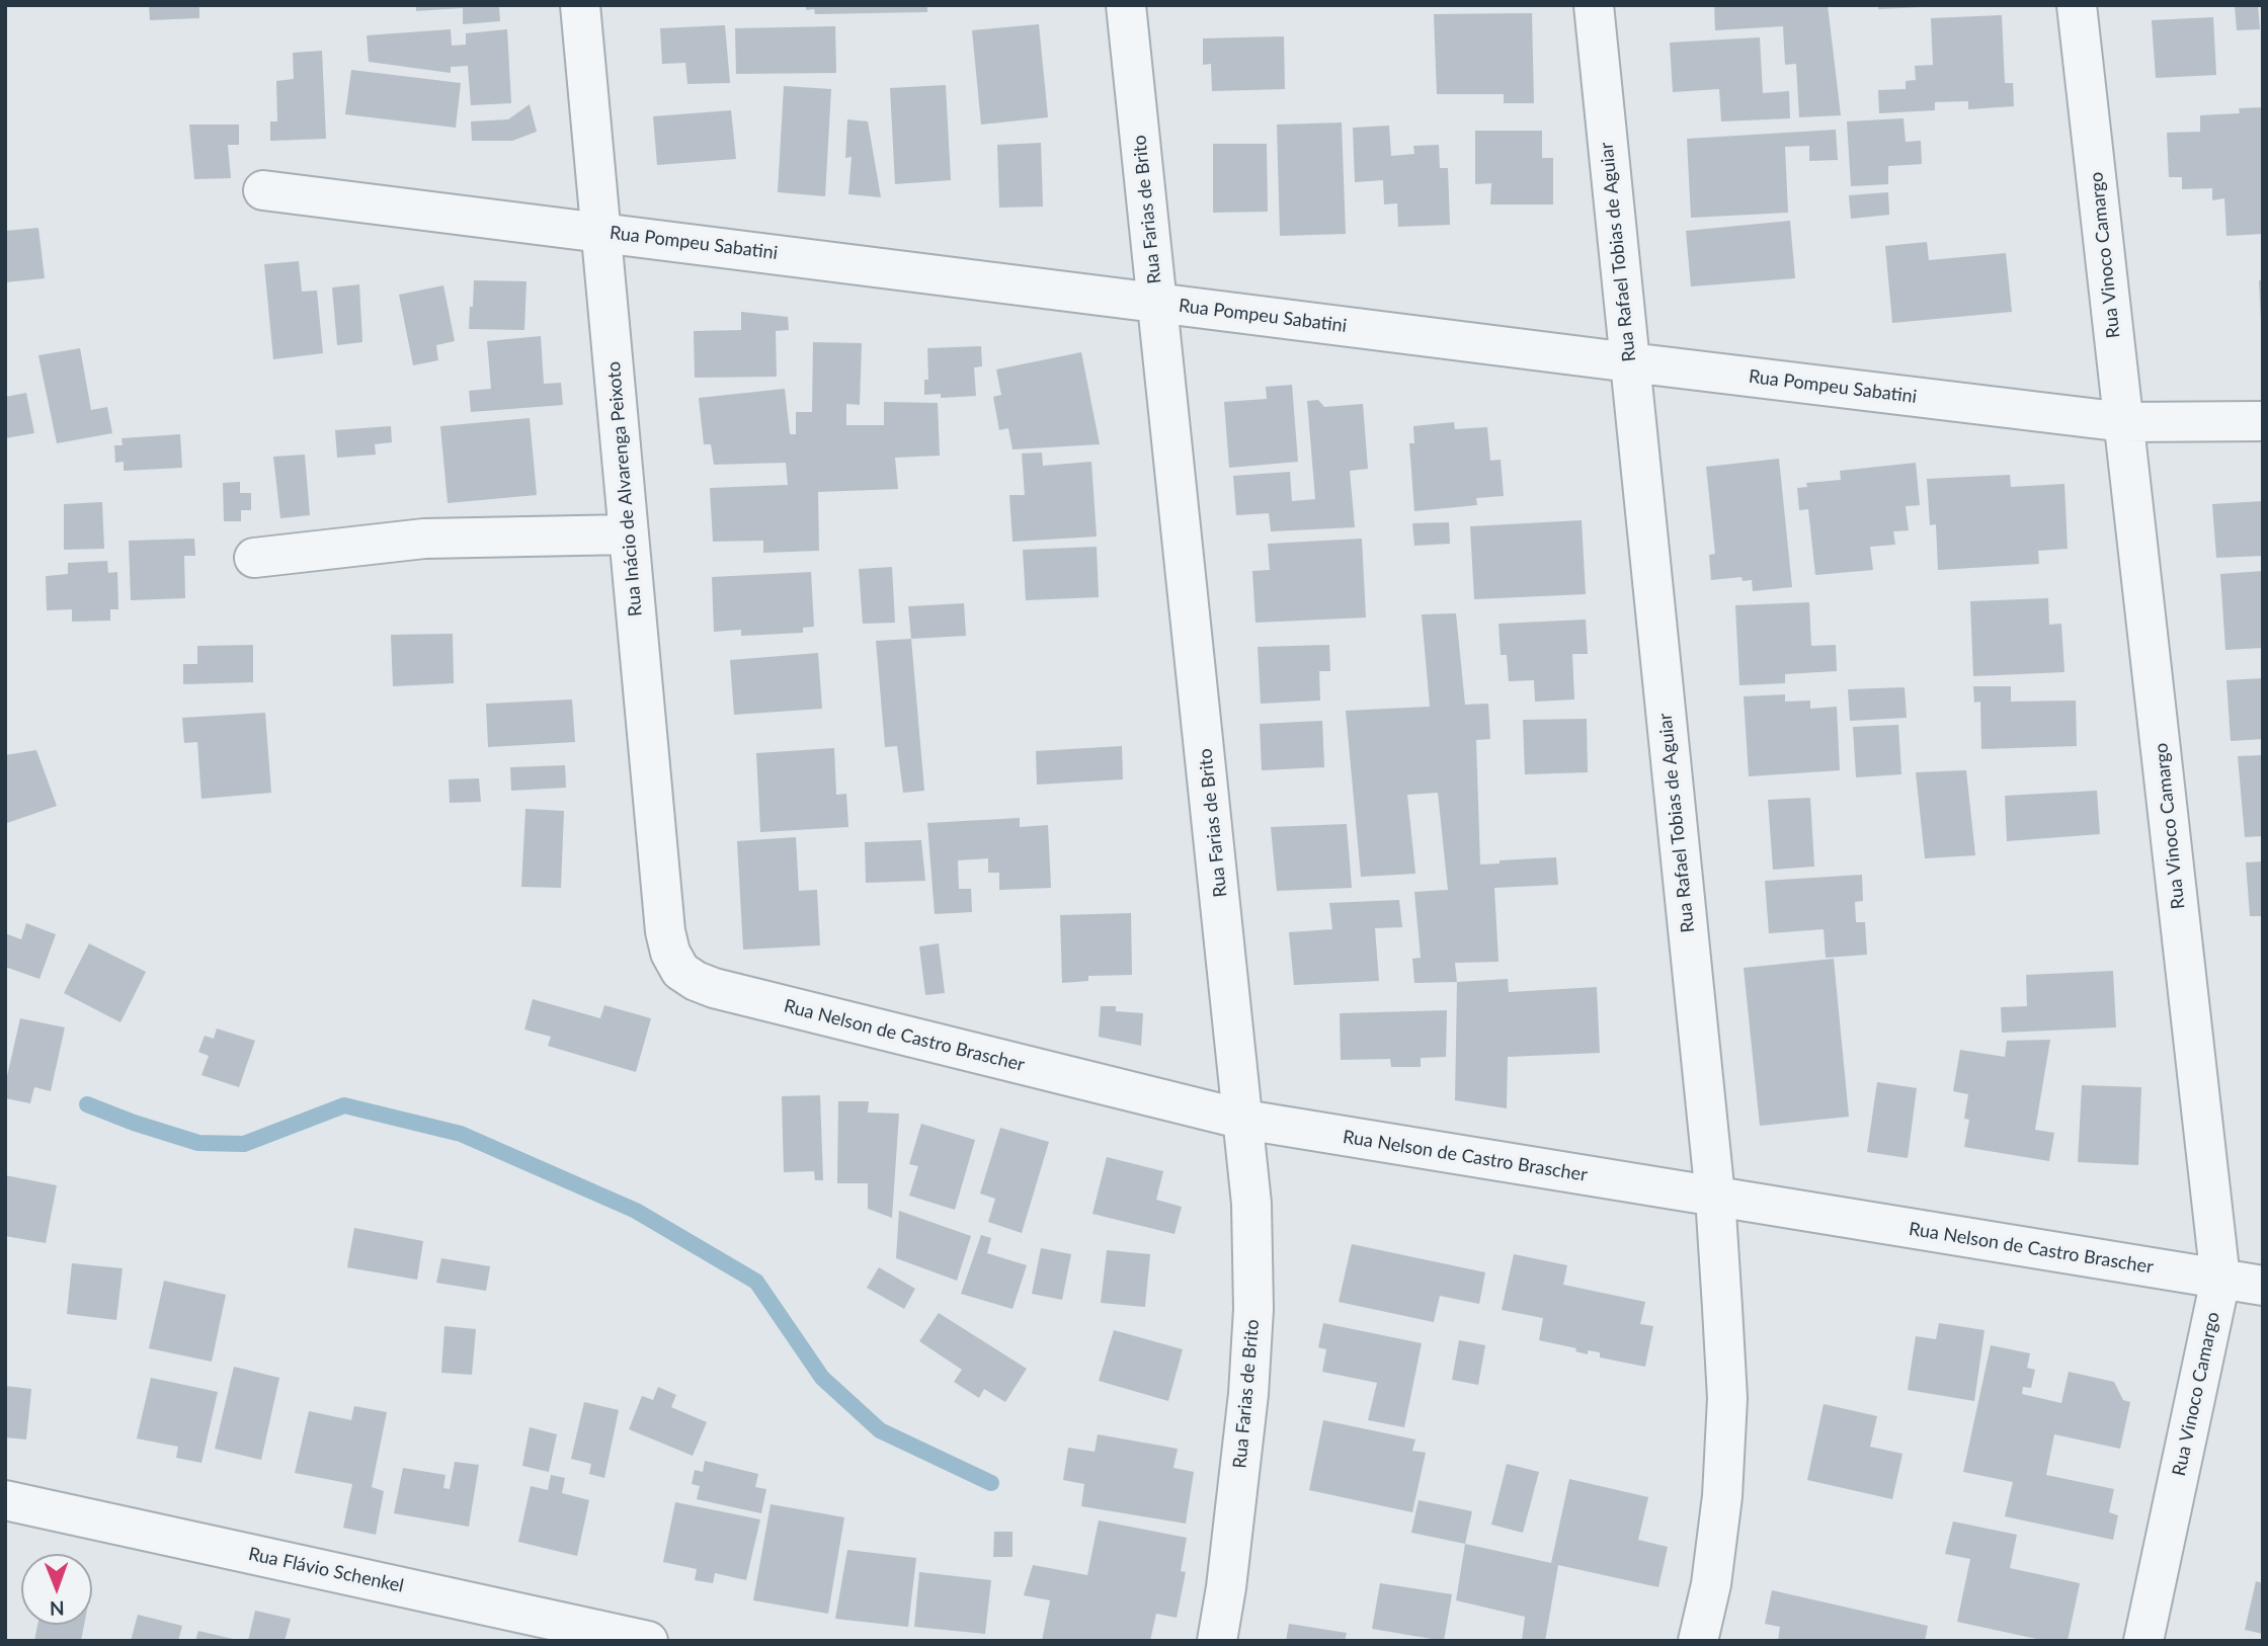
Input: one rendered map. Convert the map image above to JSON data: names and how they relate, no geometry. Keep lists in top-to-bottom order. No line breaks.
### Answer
{"streets":{"street":["Rua Farias de Brito","Rua Pompeu Sabatini","Rua Rafael Tobias de Aguiar","Rua Vinoco Camargo","Rua Inácio de Alvarenga Peixoto","Rua Nelson de Castro Brascher","Rua Flávio Schenkel"]},"crossings":[["Rua Farias de Brito","Rua Pompeu Sabatini"],["Rua Farias de Brito","Rua Nelson de Castro Brascher"],["Rua Pompeu Sabatini","Rua Rafael Tobias de Aguiar"],["Rua Pompeu Sabatini","Rua Vinoco Camargo"],["Rua Pompeu Sabatini","Rua Inácio de Alvarenga Peixoto"],["Rua Rafael Tobias de Aguiar","Rua Nelson de Castro Brascher"],["Rua Vinoco Camargo","Rua Nelson de Castro Brascher"],["Rua Inácio de Alvarenga Peixoto","Rua Nelson de Castro Brascher"]],"north":"bottom"}
